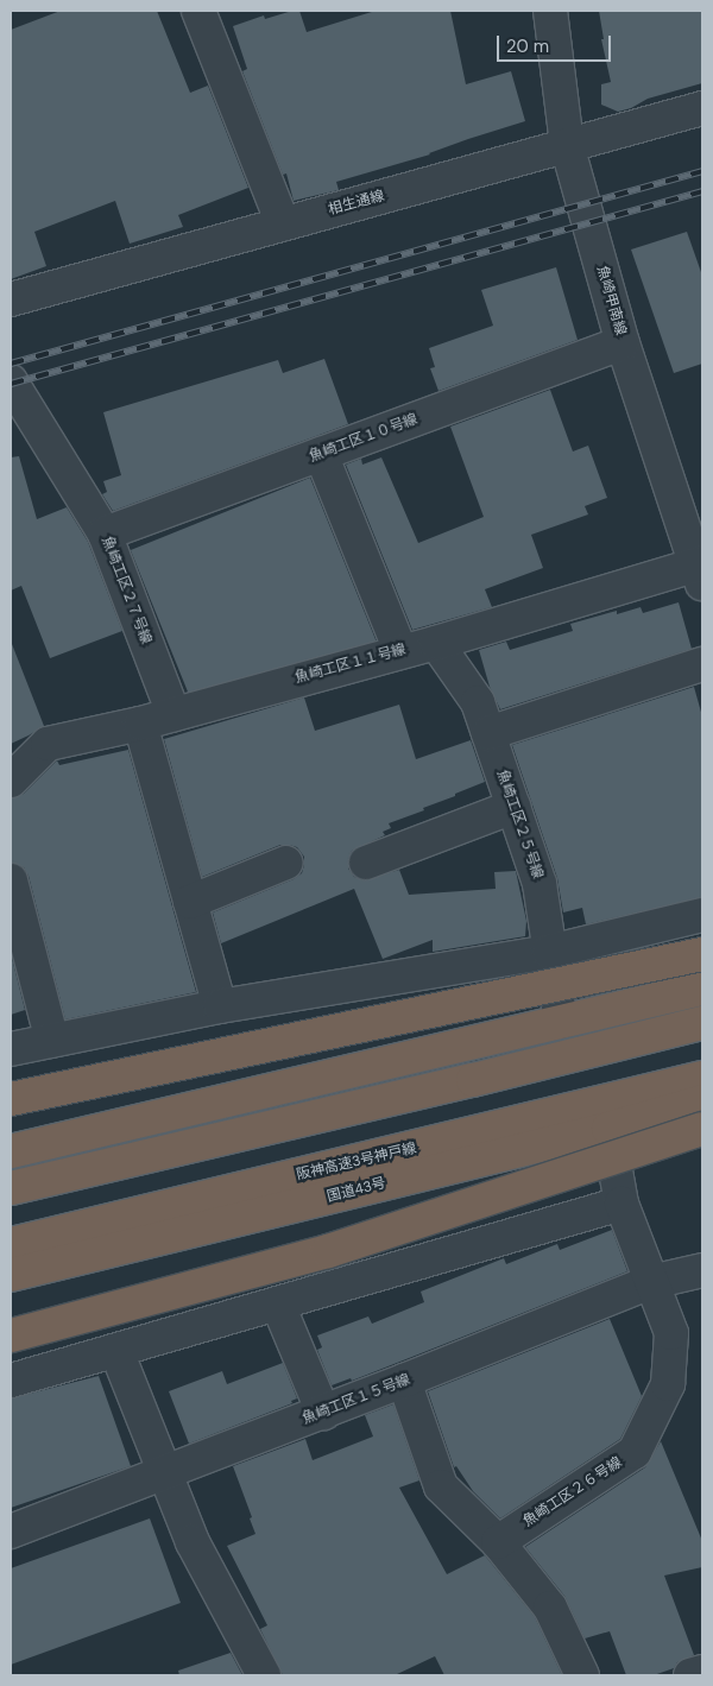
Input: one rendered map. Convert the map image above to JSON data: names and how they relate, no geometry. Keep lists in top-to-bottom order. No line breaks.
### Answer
{"streets":{"highway":["阪神高速3号神戸線","国道43号"],"street":["相生通線","魚崎甲南線","魚崎工区１０号線","魚崎工区２７号線","魚崎工区１１号線","魚崎工区２５号線","魚崎工区１５号線","魚崎工区２６号線"]},"crossings":[["相生通線","魚崎甲南線"],["魚崎甲南線","魚崎工区１０号線"],["魚崎甲南線","魚崎工区１１号線"],["魚崎工区１０号線","魚崎工区２７号線"],["魚崎工区２７号線","魚崎工区１１号線"],["魚崎工区１１号線","魚崎工区２５号線"],["国道43号","魚崎工区２６号線"],["魚崎工区１５号線","魚崎工区２６号線"]],"scale_bar":"20 m"}
